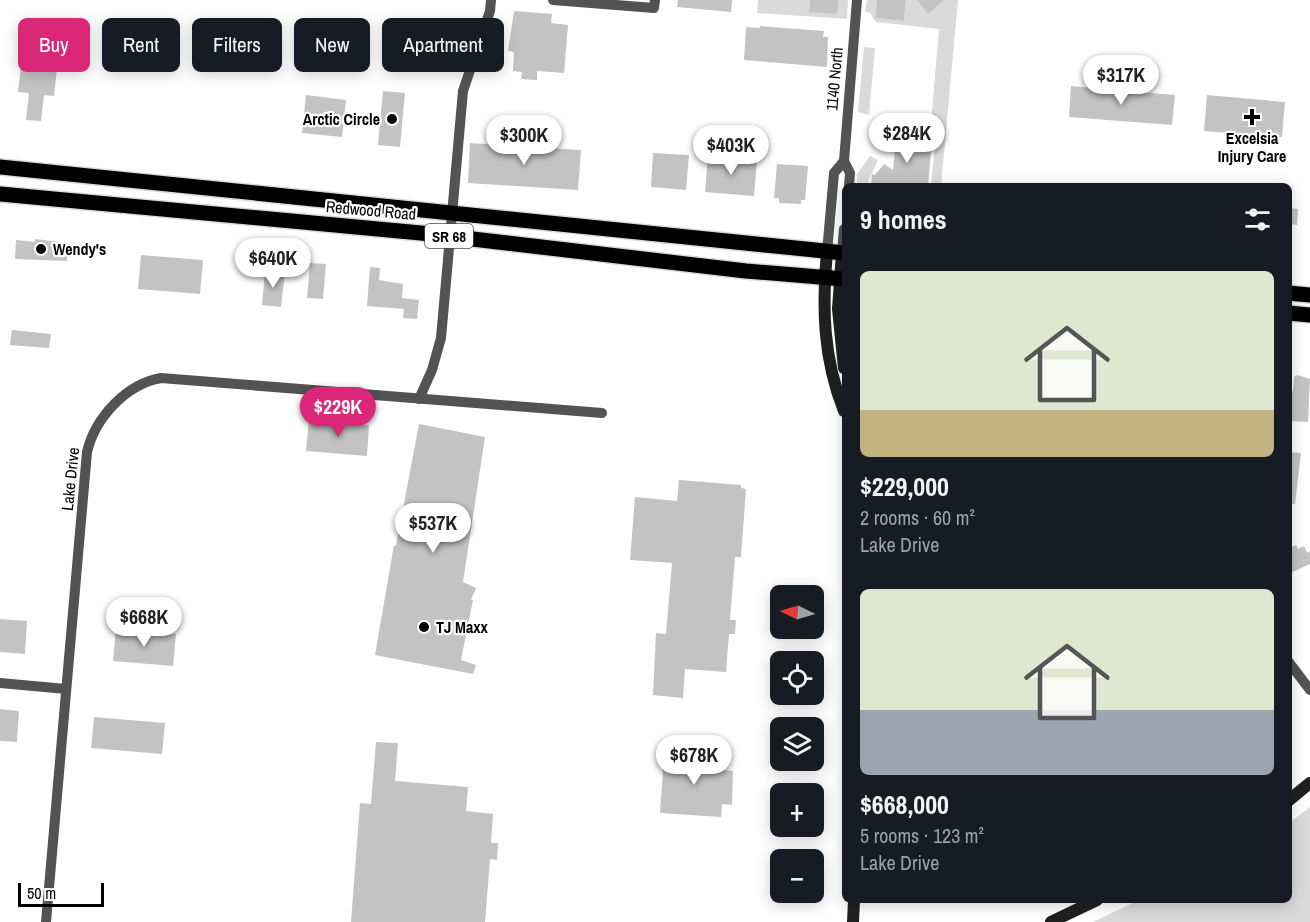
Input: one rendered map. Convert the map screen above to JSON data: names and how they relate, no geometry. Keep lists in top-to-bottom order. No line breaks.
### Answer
{"streets":{"main road":["Redwood Road","SR 68"],"street":["1140 North","Lake Drive"]},"crossings":[["1140 North","Redwood Road"]],"places":{"health":["Excelsia Injury Care"],"other":["Arctic Circle","Wendy's","TJ Maxx"]},"scale_bar":"50 m","north":"left","page":{"chip":["Buy","Rent","Filters","New","Apartment"],"price":["$317K","$284K","$300K","$403K","$640K","$229K","$537K","$668K","$678K"],"heading":"9 homes","list":[{"name":"$229,000","note":"2 rooms · 60 m² · Lake Drive"},{"name":"$668,000","note":"5 rooms · 123 m² · Lake Drive"}],"map_buttons":["+","−"],"scale":"50 m"}}
